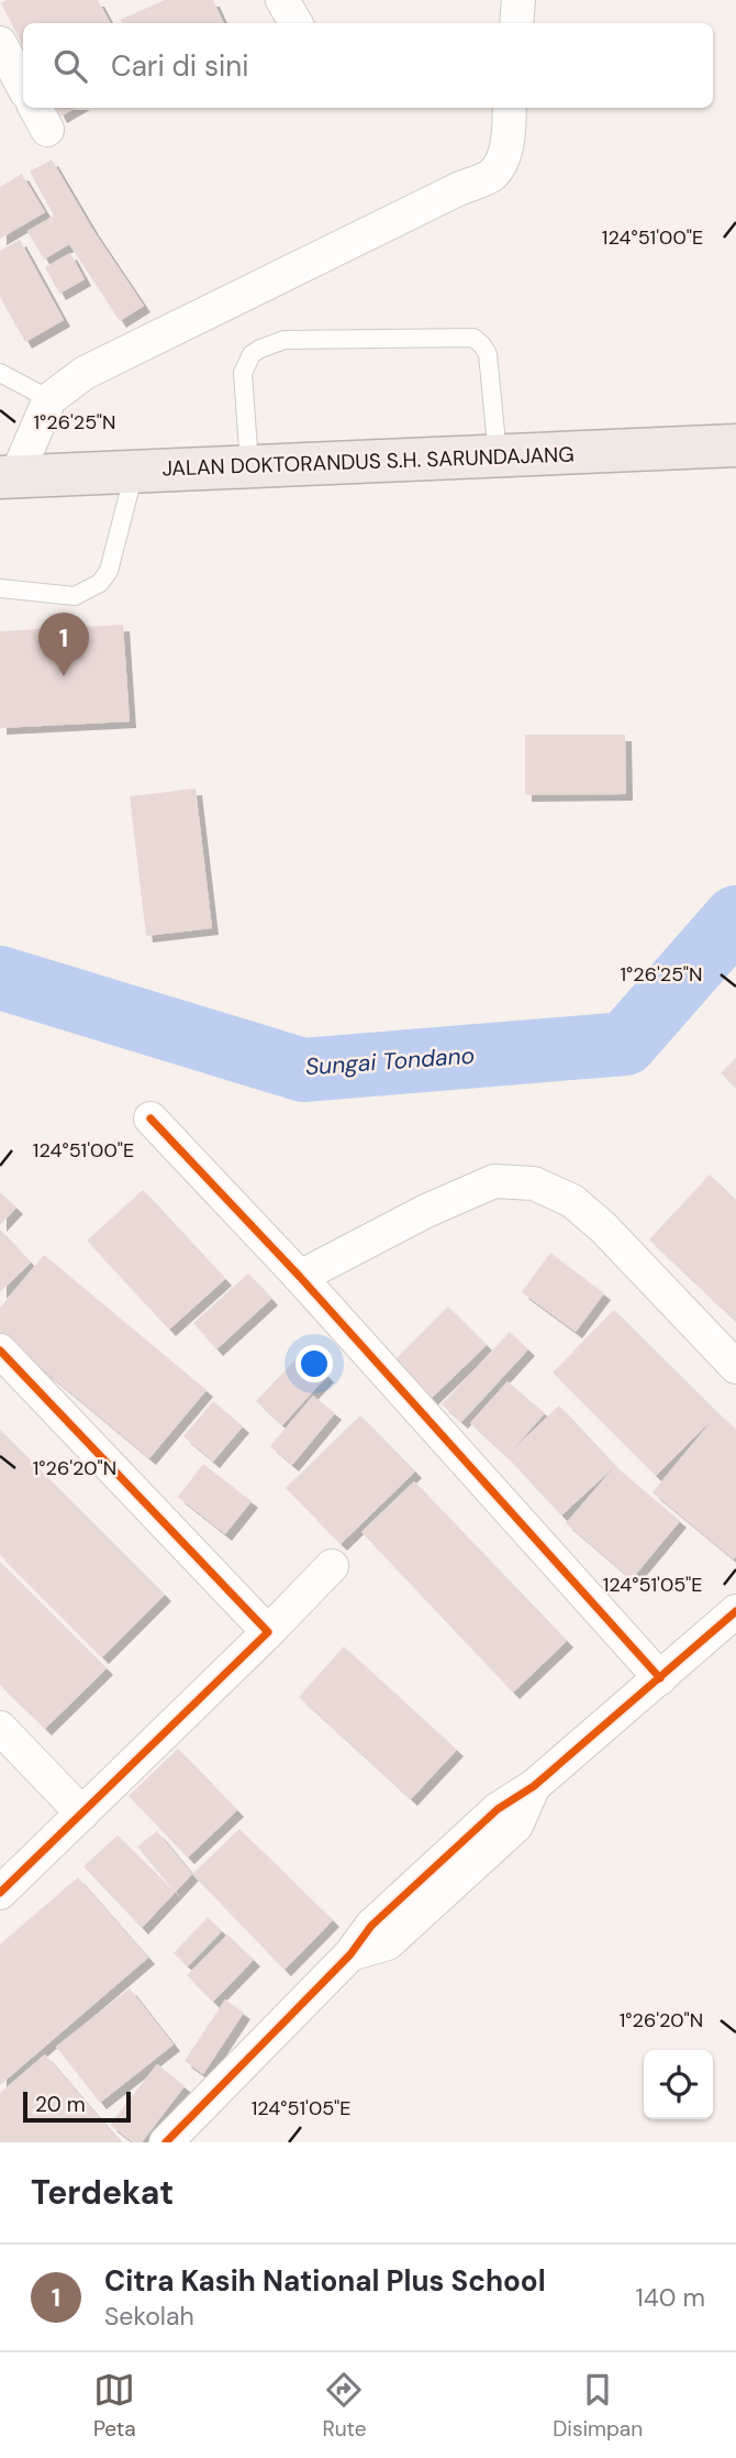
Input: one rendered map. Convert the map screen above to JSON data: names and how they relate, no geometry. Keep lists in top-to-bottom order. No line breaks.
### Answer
{"streets":{"highway":["JALAN DOKTORANDUS S.H. SARUNDAJANG"]},"water":["Sungai Tondano"],"scale_bar":"20 m","page":{"search":"Cari di sini","pins":"1","scale":"20 m","heading":"Terdekat","list":[{"mark":"1","name":"Citra Kasih National Plus School","note":"Sekolah","value":"140 m"}],"nav":["Peta","Rute","Disimpan"]},"coordinates":["124°51'00\"E","1°26'25\"N","1°26'20\"N","124°51'05\"E"]}
